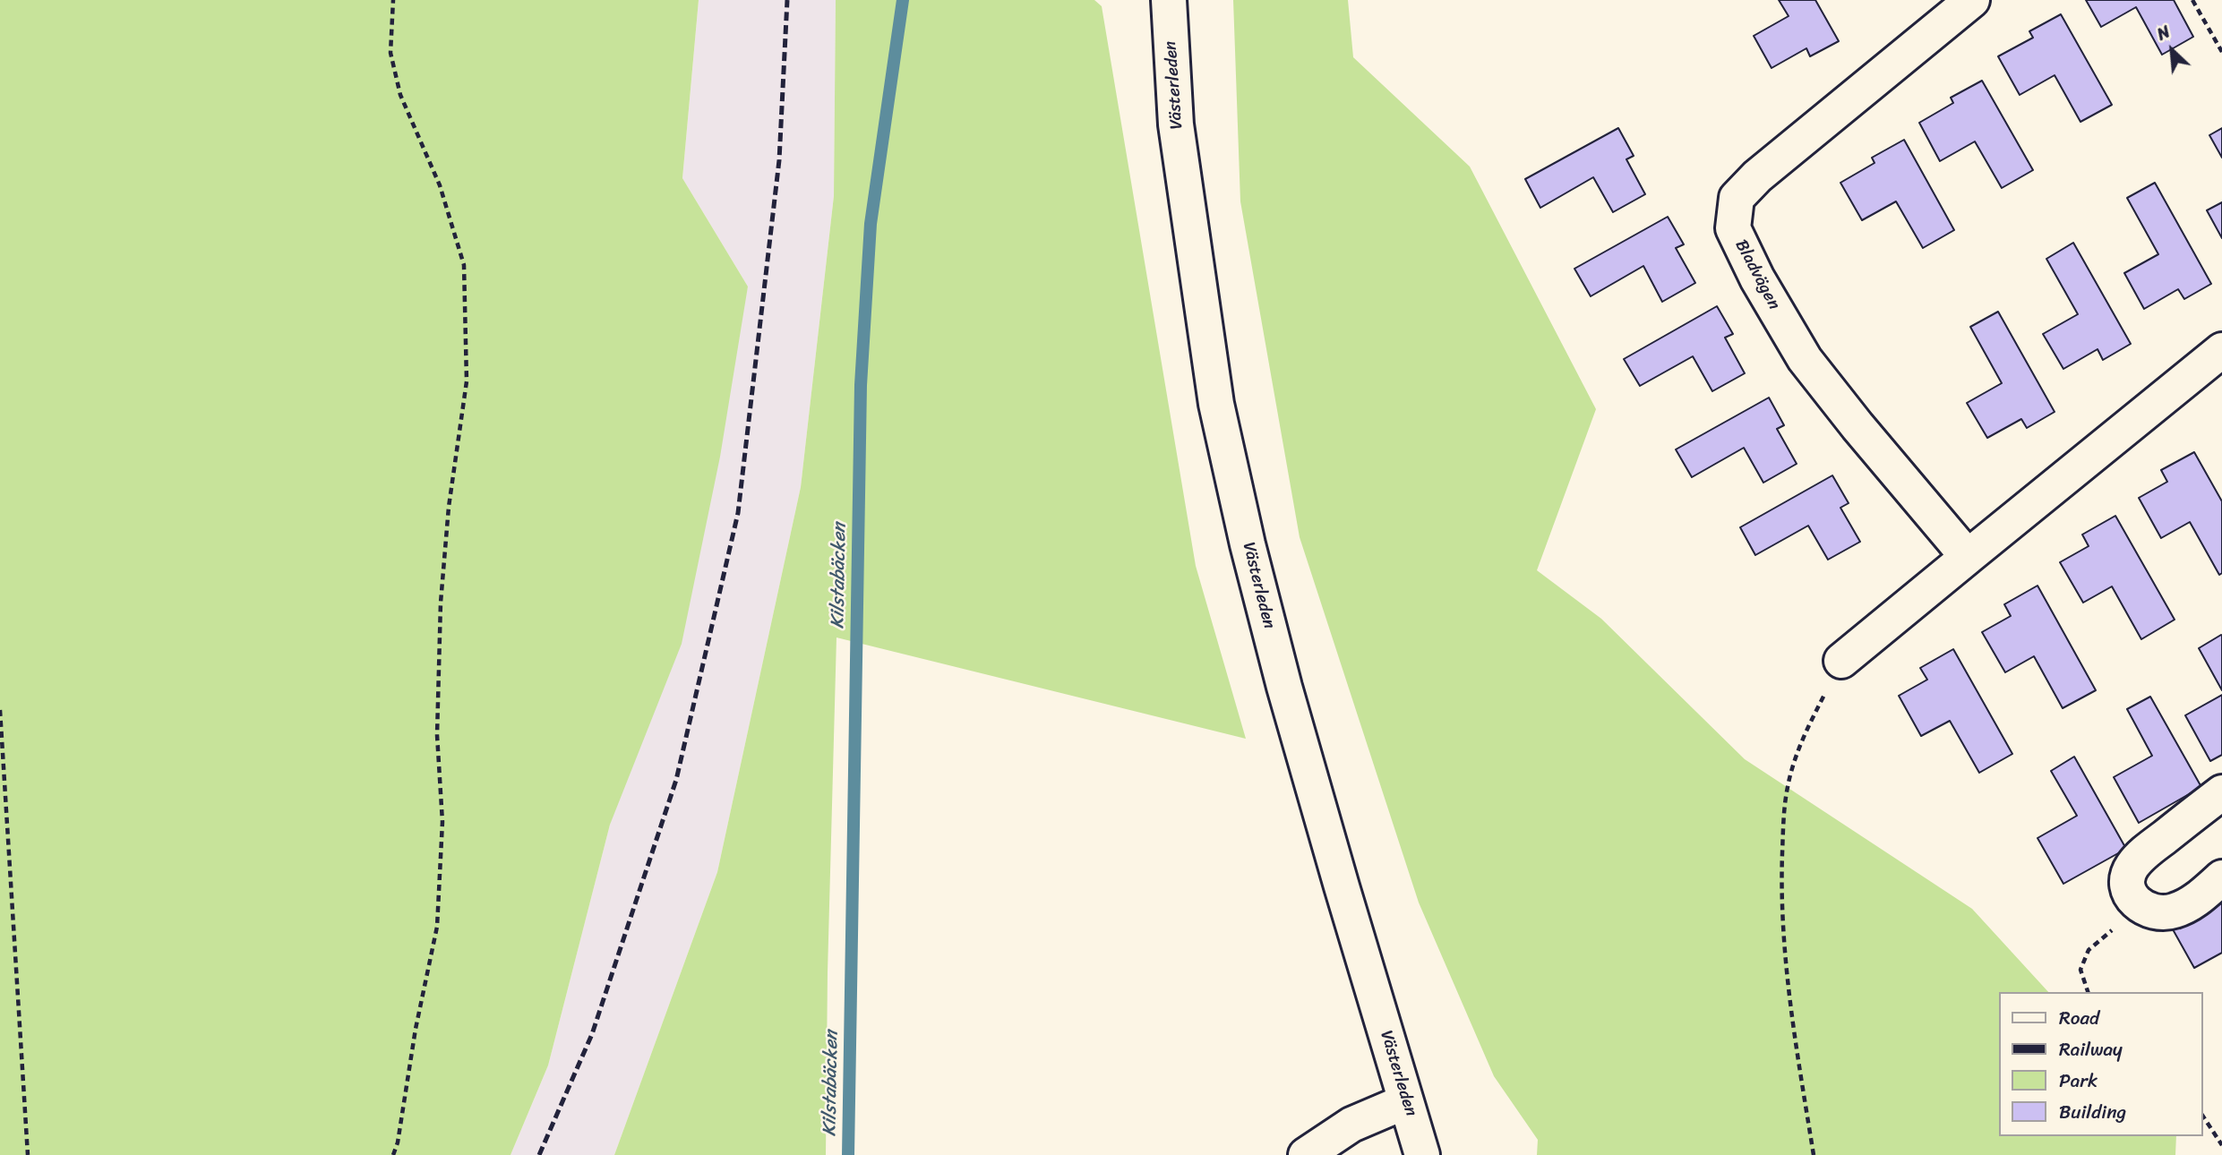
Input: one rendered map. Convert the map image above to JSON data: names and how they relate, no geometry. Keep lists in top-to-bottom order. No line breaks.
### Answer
{"streets":{"street":["Västerleden","Bladvägen"]},"water":["Kilstabäcken"],"legend":["Road","Railway","Park","Building"],"north":"top left"}
